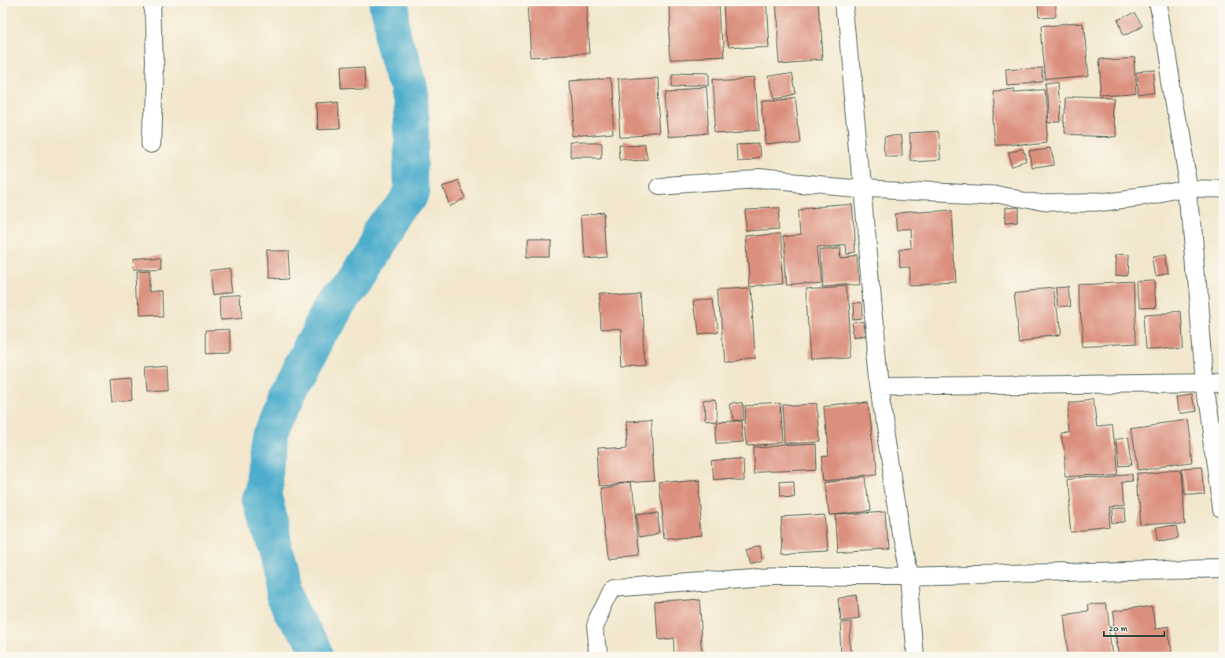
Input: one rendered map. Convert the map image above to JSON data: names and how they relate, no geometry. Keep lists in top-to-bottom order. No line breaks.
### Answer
{"scale_bar":"20 m"}
